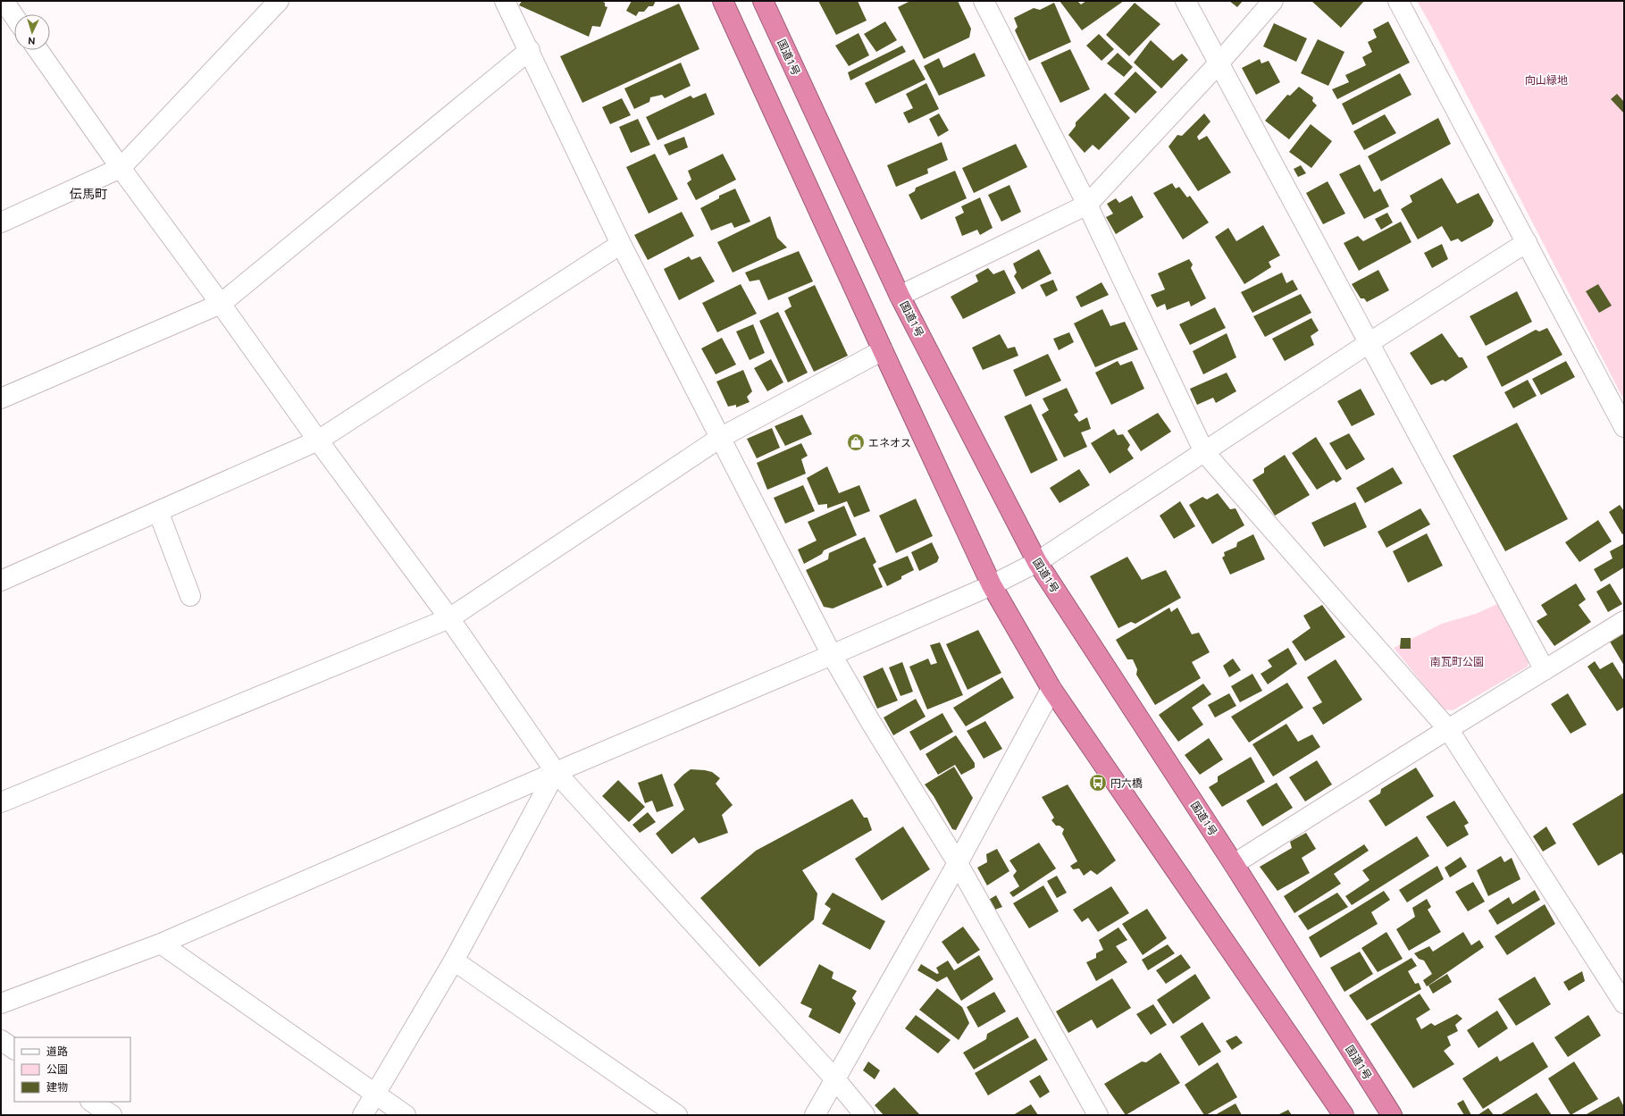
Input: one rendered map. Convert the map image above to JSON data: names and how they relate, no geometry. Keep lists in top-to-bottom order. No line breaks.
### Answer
{"streets":{"highway":["国道1号"]},"districts":["伝馬町"],"parks":["向山緑地","南瓦町公園"],"places":{"shop":["エネオス"],"bus stop":["円六橋"]},"legend":["道路","公園","建物"],"north":"bottom"}
